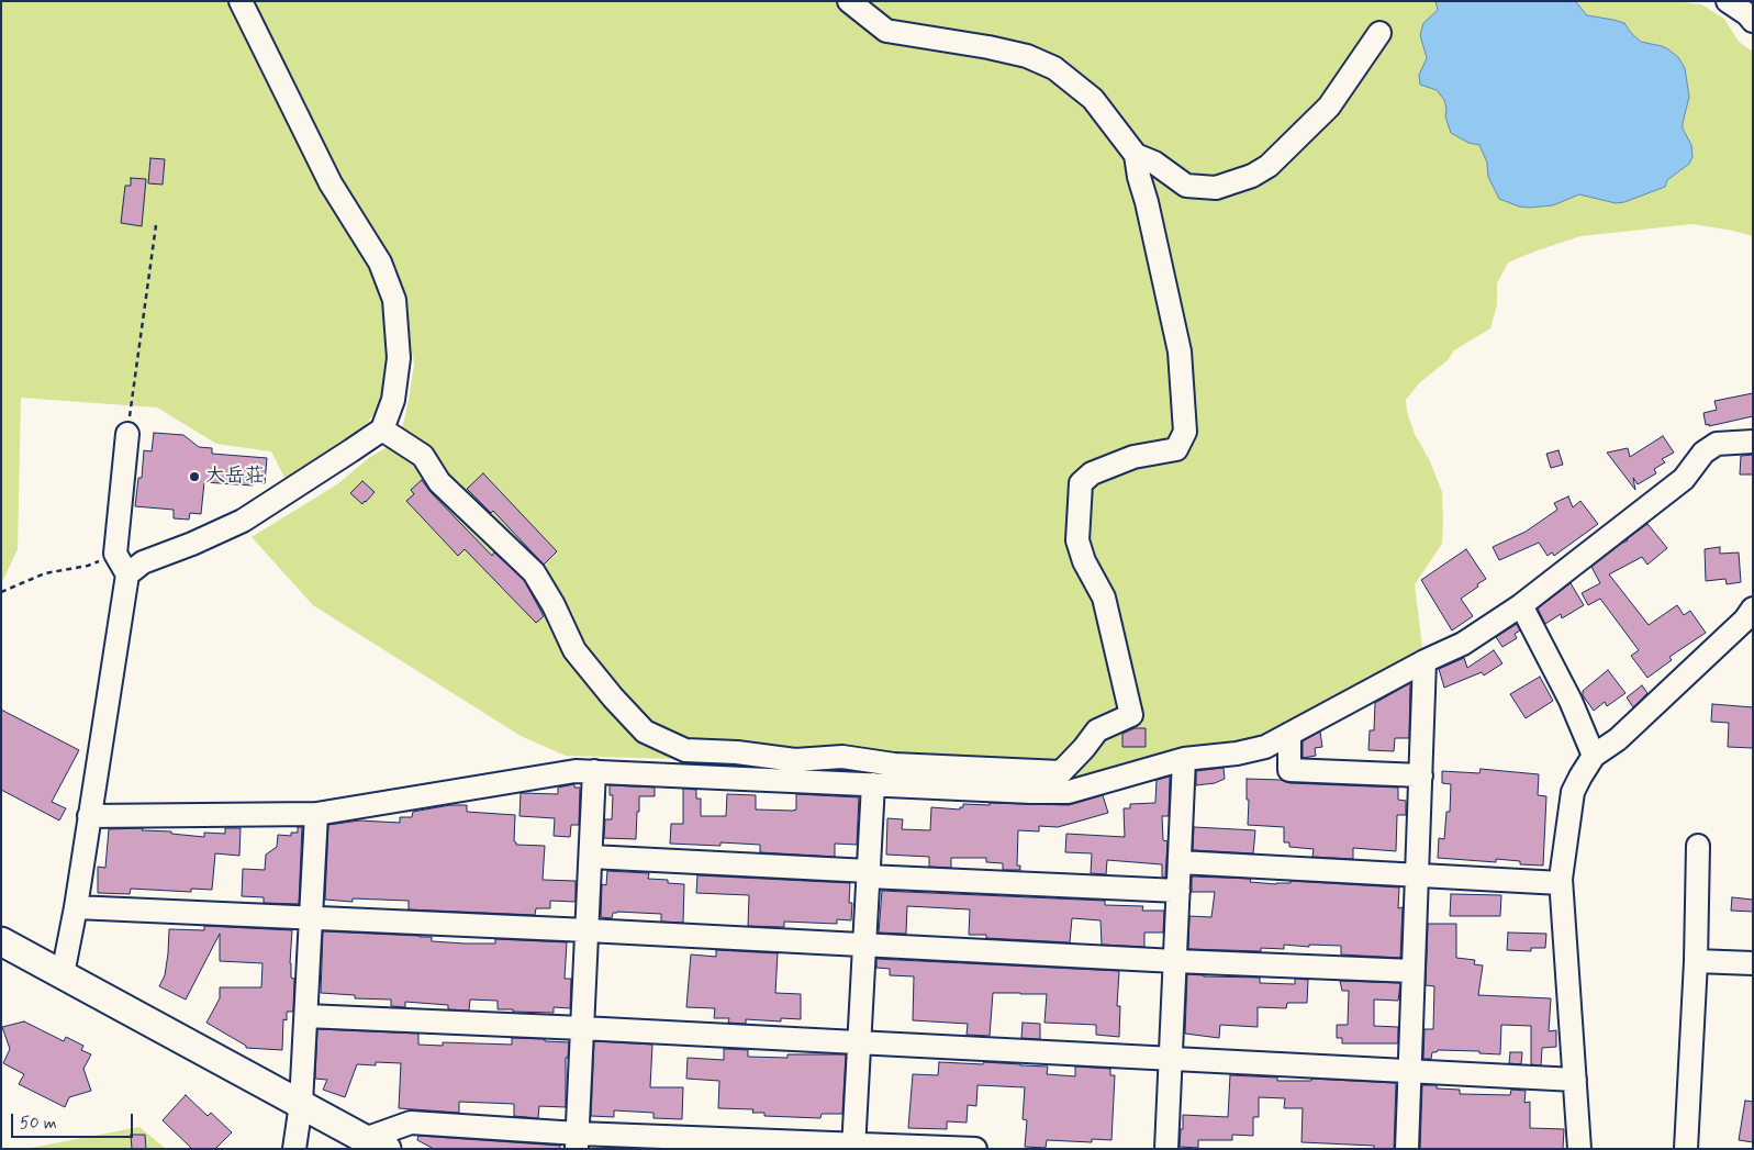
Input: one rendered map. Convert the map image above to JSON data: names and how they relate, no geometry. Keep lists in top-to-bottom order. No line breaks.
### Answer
{"places":["大岳荘"],"scale_bar":"50 m"}
